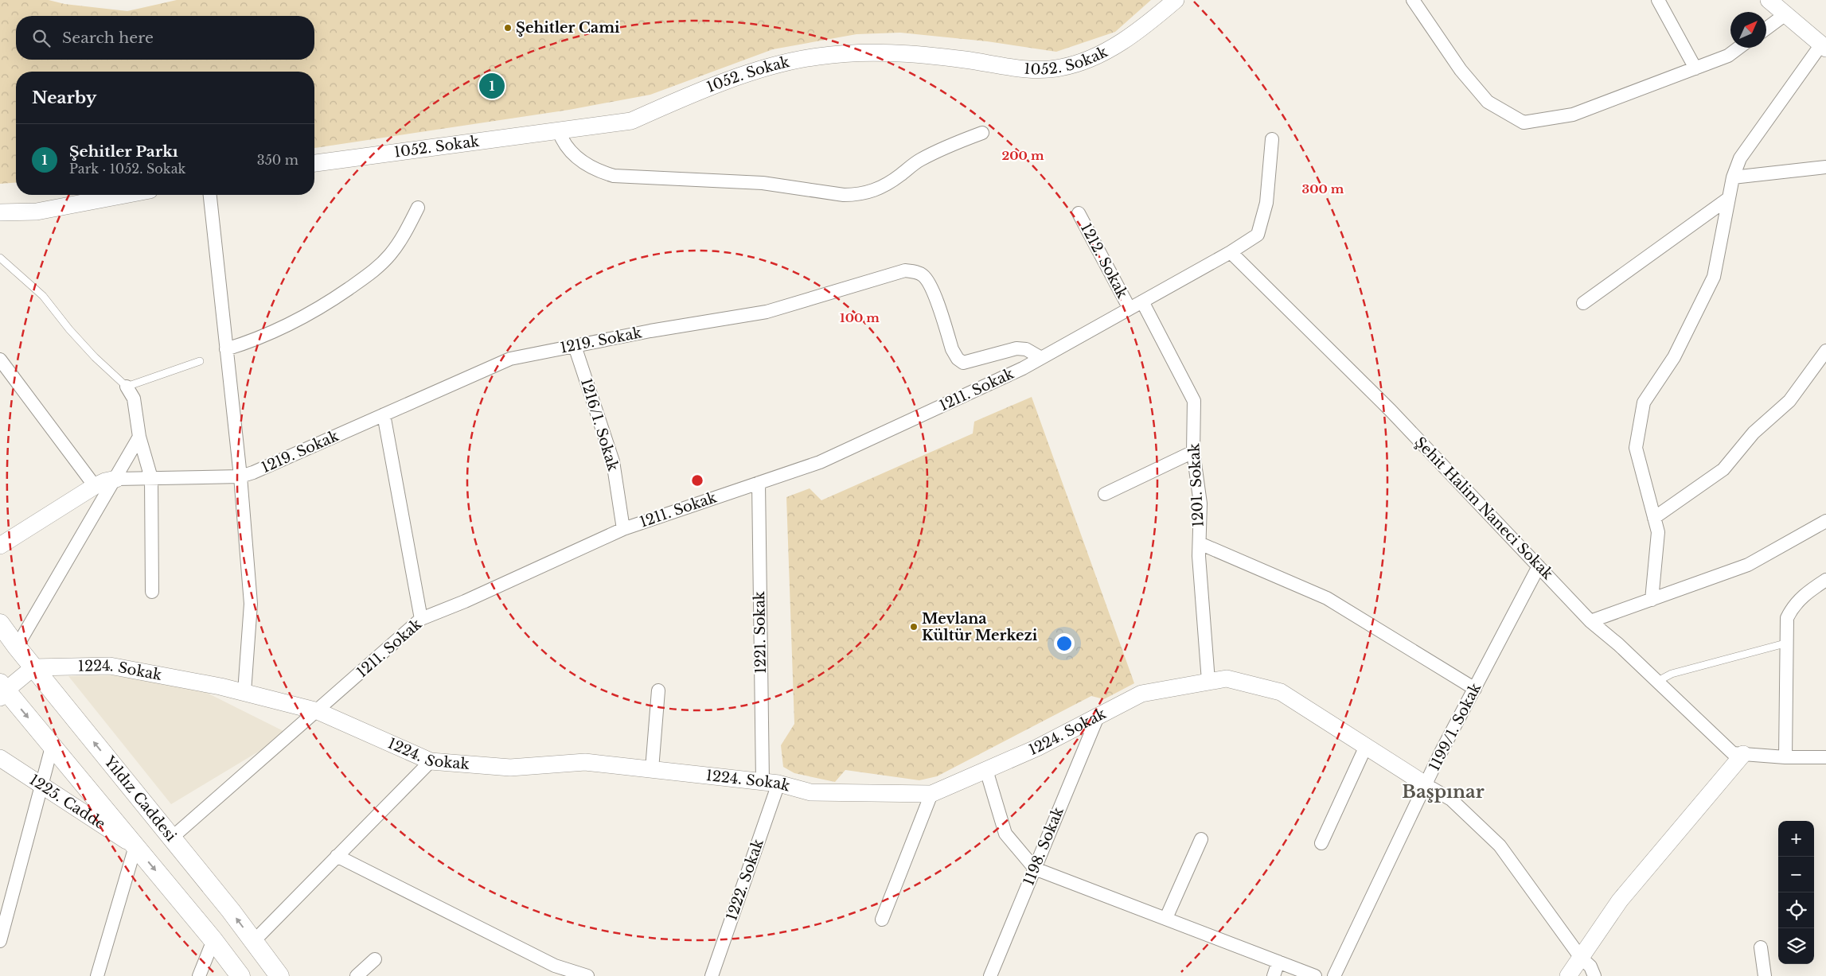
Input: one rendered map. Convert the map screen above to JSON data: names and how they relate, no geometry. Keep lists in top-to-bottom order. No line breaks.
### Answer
{"streets":{"main road":["Yıldız Caddesi"],"street":["1052. Sokak","1212. Sokak","1219. Sokak","1211. Sokak","1216/1. Sokak","1201. Sokak","Şehit Halim Naneci Sokak","1221. Sokak","1224. Sokak","1199/1. Sokak","1225. Cadde","1198. Sokak","1222. Sokak"]},"crossings":[["1212. Sokak","1211. Sokak"],["1219. Sokak","1211. Sokak"],["1219. Sokak","1216/1. Sokak"],["1211. Sokak","1216/1. Sokak"],["1211. Sokak","1201. Sokak"],["1211. Sokak","Şehit Halim Naneci Sokak"],["1211. Sokak","1221. Sokak"],["1211. Sokak","1224. Sokak"],["1211. Sokak","Yıldız Caddesi"],["1201. Sokak","1224. Sokak"],["Şehit Halim Naneci Sokak","1199/1. Sokak"],["1221. Sokak","1224. Sokak"],["1221. Sokak","1222. Sokak"],["1224. Sokak","1199/1. Sokak"],["1224. Sokak","Yıldız Caddesi"],["1224. Sokak","1198. Sokak"],["1224. Sokak","1222. Sokak"]],"districts":["Başpınar"],"places":["Şehitler Cami","Mevlana Kültür Merkezi"],"north":"top right","page":{"search":"Search here","pins":"1","heading":"Nearby","list":[{"mark":"1","name":"Şehitler Parkı","note":"Park · 1052. Sokak","value":"350 m"}],"map_buttons":["+","−"]},"rings":["200 m","300 m","100 m"]}
